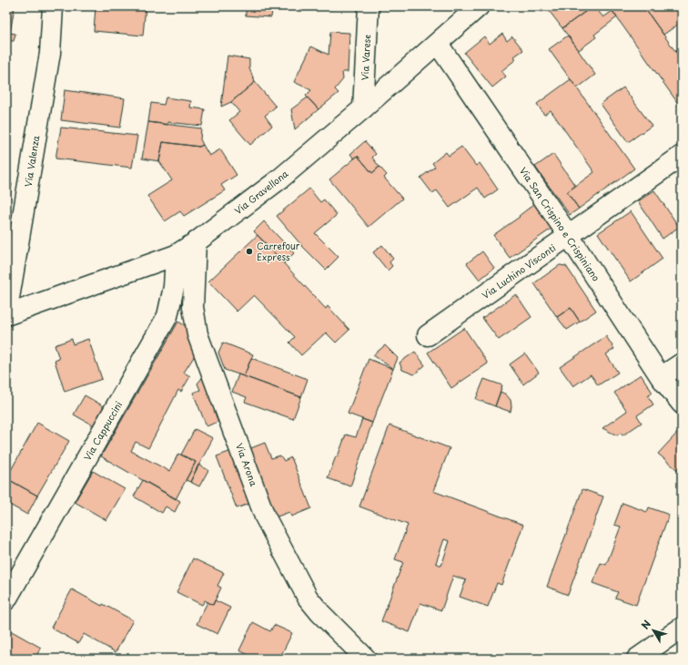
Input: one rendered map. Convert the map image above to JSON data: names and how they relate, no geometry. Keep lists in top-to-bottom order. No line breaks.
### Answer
{"streets":{"street":["Via Varese","Via Valenza","Via Gravellona","Via San Crispino e Crispiniano","Via Luchino Visconti","Via Cappuccini","Via Arona"]},"crossings":[["Via Varese","Via Gravellona"],["Via Valenza","Via Gravellona"],["Via Gravellona","Via San Crispino e Crispiniano"],["Via Gravellona","Via Cappuccini"],["Via Gravellona","Via Arona"],["Via San Crispino e Crispiniano","Via Luchino Visconti"]],"places":["Carrefour Express"],"north":"top left"}
